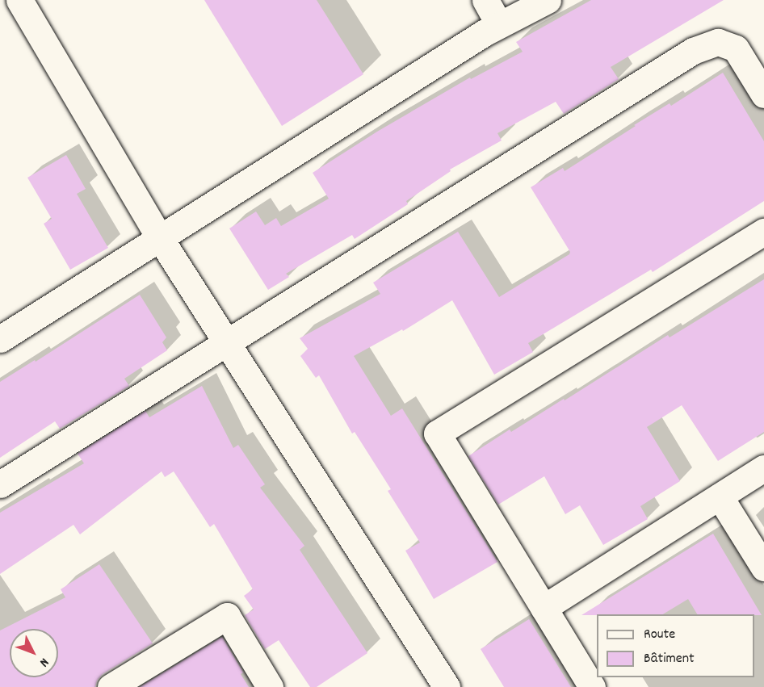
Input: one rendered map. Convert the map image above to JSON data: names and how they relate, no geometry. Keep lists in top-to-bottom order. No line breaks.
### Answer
{"legend":["Route","Bâtiment"],"north":"bottom right"}
